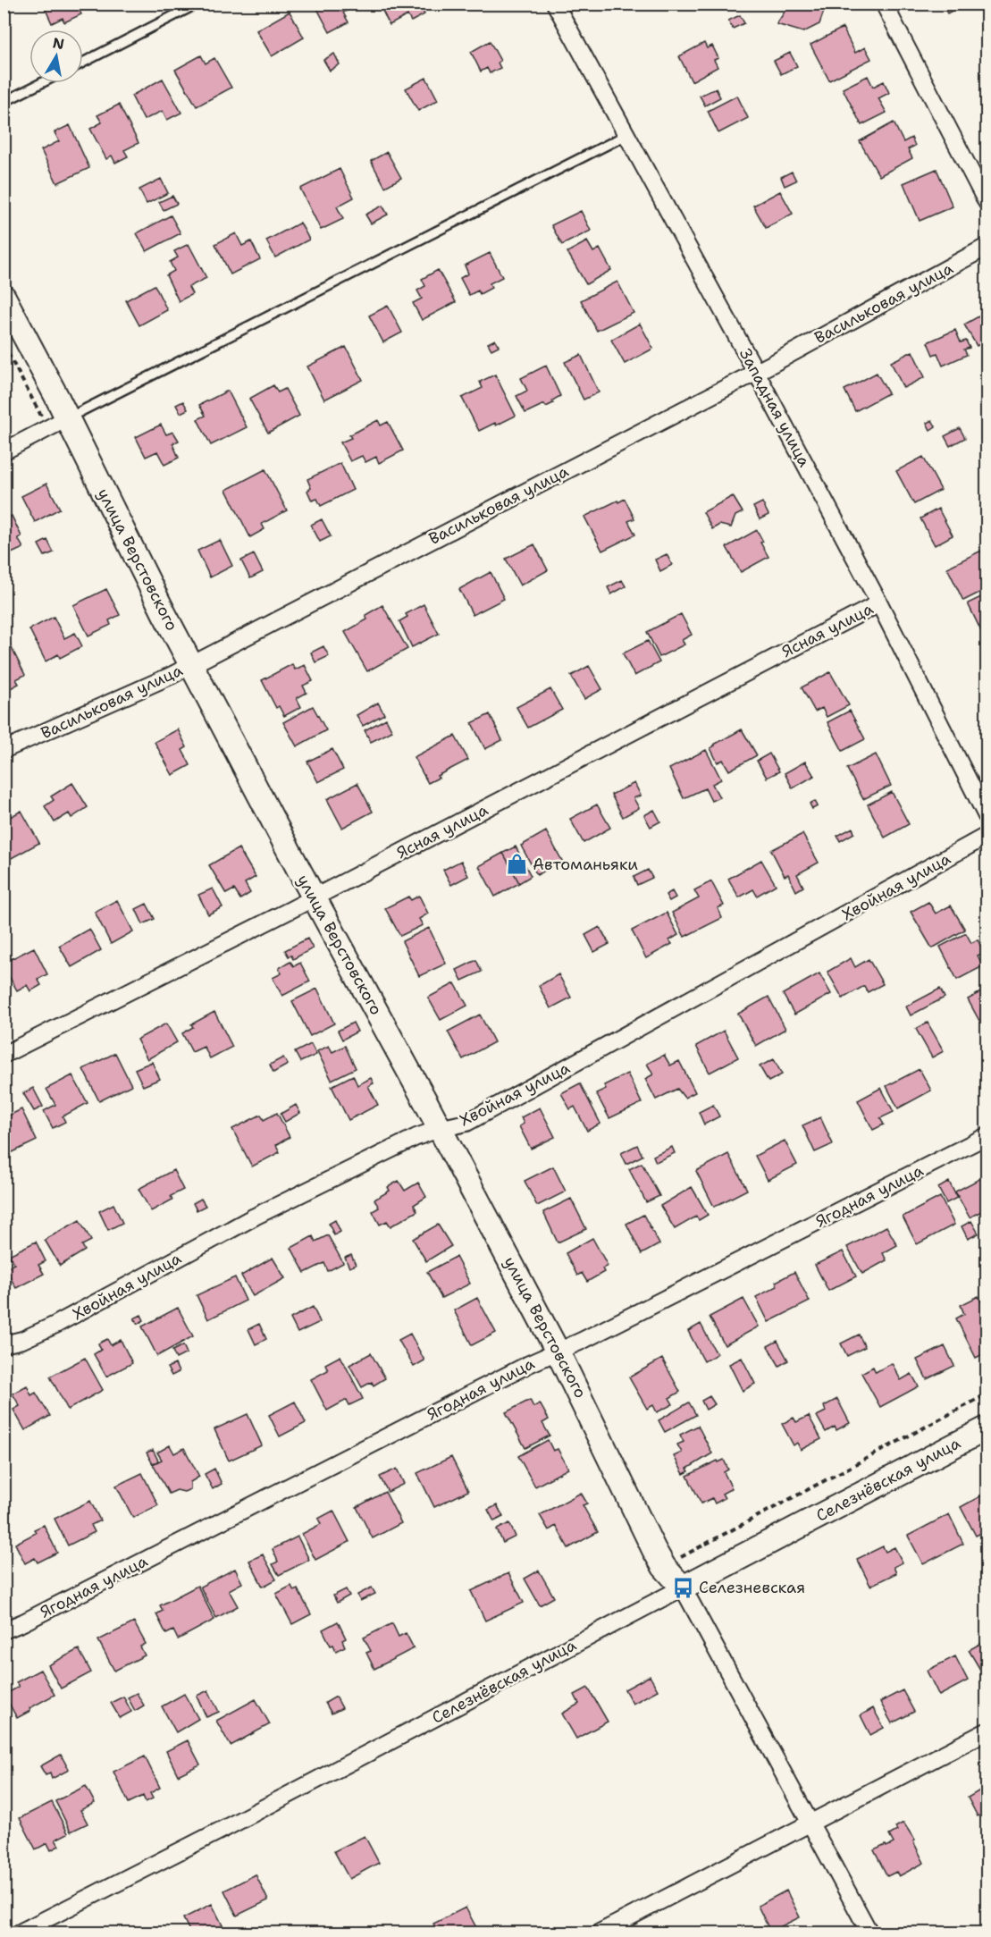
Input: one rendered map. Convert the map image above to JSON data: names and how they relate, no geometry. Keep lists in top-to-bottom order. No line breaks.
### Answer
{"streets":{"street":["Васильковая улица","Западная улица","улица Верстовского","Ясная улица","Хвойная улица","Ягодная улица","Селезнёвская улица"]},"crossings":[["Васильковая улица","Западная улица"],["Васильковая улица","улица Верстовского"],["Западная улица","Ясная улица"],["улица Верстовского","Ясная улица"],["улица Верстовского","Хвойная улица"],["улица Верстовского","Ягодная улица"],["улица Верстовского","Селезнёвская улица"]],"places":{"shop":["Автоманьяки"],"bus stop":["Селезневская"]},"north":"top"}
